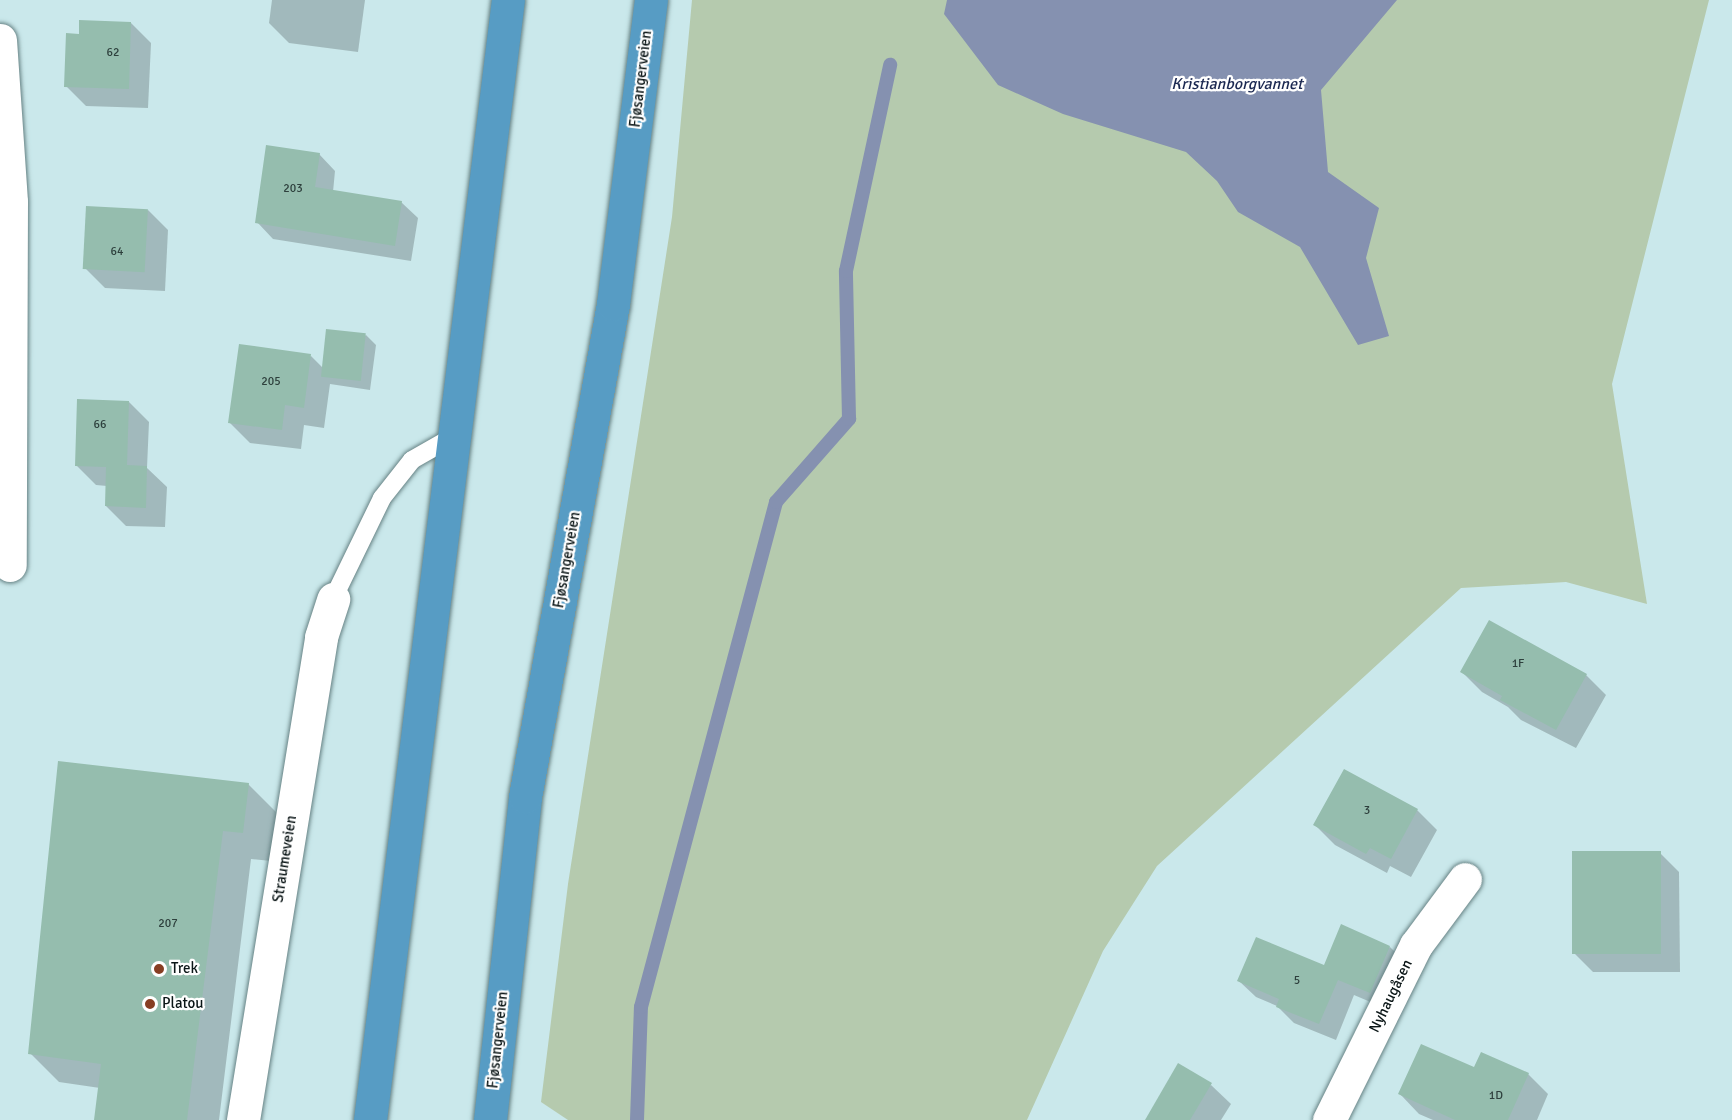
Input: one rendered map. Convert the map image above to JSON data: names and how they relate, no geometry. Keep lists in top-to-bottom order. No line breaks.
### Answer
{"streets":{"highway":["Fjøsangerveien"],"street":["Straumeveien","Nyhaugåsen"]},"water":["Kristianborgvannet"],"places":["Trek","Platou"],"house_numbers":["62","203","64","205","66","1F","3","207","5","1D"]}
